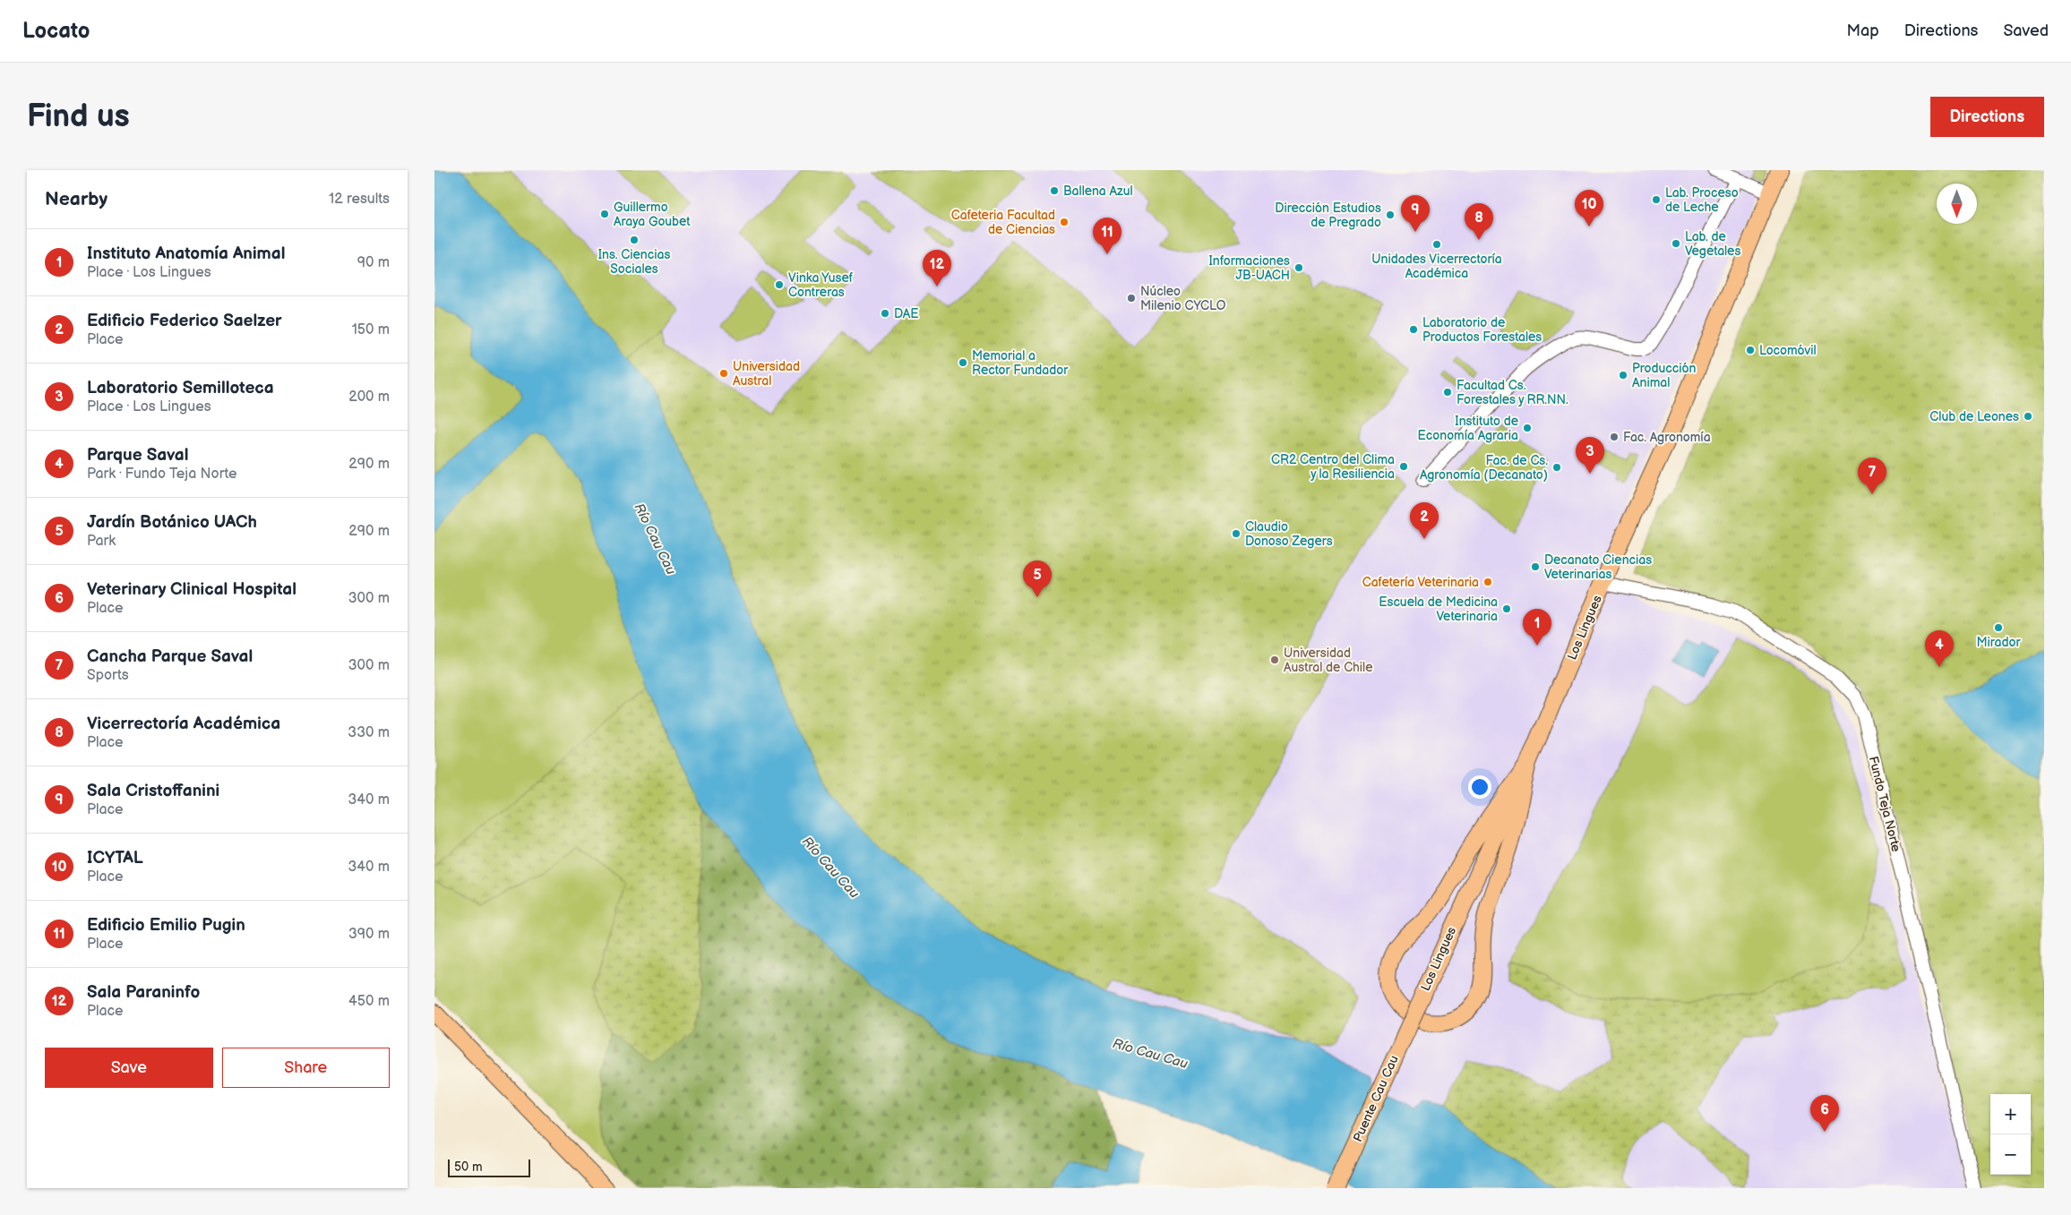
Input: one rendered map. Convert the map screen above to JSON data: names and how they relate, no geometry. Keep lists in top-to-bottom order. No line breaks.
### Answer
{"streets":{"main road":["Los Lingues","Puente Cau Cau"],"street":["Fundo Teja Norte"]},"crossings":[["Los Lingues","Fundo Teja Norte"],["Los Lingues","Puente Cau Cau"]],"water":["Río Cau Cau"],"places":["Ballena Azul","Lab. Proceso de Leche","Guillermo Araya Goubet","Dirección Estudios de Pregrado","Cafeteria Facultad de Ciencias","Ins. Ciencias Sociales","Lab. de Vegetales","Unidades Vicerrectoría Académica","Informaciones JB-UACH","Vinka Yusef Contreras","Núcleo Milenio CYCLO","DAE","Laboratorio de Productos Forestales","Locomóvil","Memorial a Rector Fundador","Universidad Austral","Producción Animal","Facultad Cs. Forestales y RR.NN.","Club de Leones","Instituto de Economía Agraria","Fac. Agronomía","CR2 Centro del Clima y la Resiliencia","Fac. de Cs. Agronomía (Decanato)","Claudio Donoso Zegers","Decanato Ciencias Veterinarias","Cafetería Veterinaria","Escuela de Medicina Veterinaria","Mirador","Universidad Austral de Chile"],"scale_bar":"50 m","north":"bottom","page":{"header":"Locato","nav":["Map","Directions","Saved"],"buttons":["Directions",["Save","Share"]],"title":"Find us","heading":["Nearby","12 results"],"pins":["10","9","8","11","12","3","7","2","5","1","4","6"],"list":[{"mark":"1","name":"Instituto Anatomía Animal","note":"Place · Los Lingues","value":"90 m"},{"mark":"2","name":"Edificio Federico Saelzer","note":"Place","value":"150 m"},{"mark":"3","name":"Laboratorio Semilloteca","note":"Place · Los Lingues","value":"200 m"},{"mark":"4","name":"Parque Saval","note":"Park · Fundo Teja Norte","value":"290 m"},{"mark":"5","name":"Jardín Botánico UACh","note":"Park","value":"290 m"},{"mark":"6","name":"Veterinary Clinical Hospital","note":"Place","value":"300 m"},{"mark":"7","name":"Cancha Parque Saval","note":"Sports","value":"300 m"},{"mark":"8","name":"Vicerrectoría Académica","note":"Place","value":"330 m"},{"mark":"9","name":"Sala Cristoffanini","note":"Place","value":"340 m"},{"mark":"10","name":"ICYTAL","note":"Place","value":"340 m"},{"mark":"11","name":"Edificio Emilio Pugin","note":"Place","value":"390 m"},{"mark":"12","name":"Sala Paraninfo","note":"Place","value":"450 m"}],"map_buttons":["+","−"],"scale":"50 m"}}
